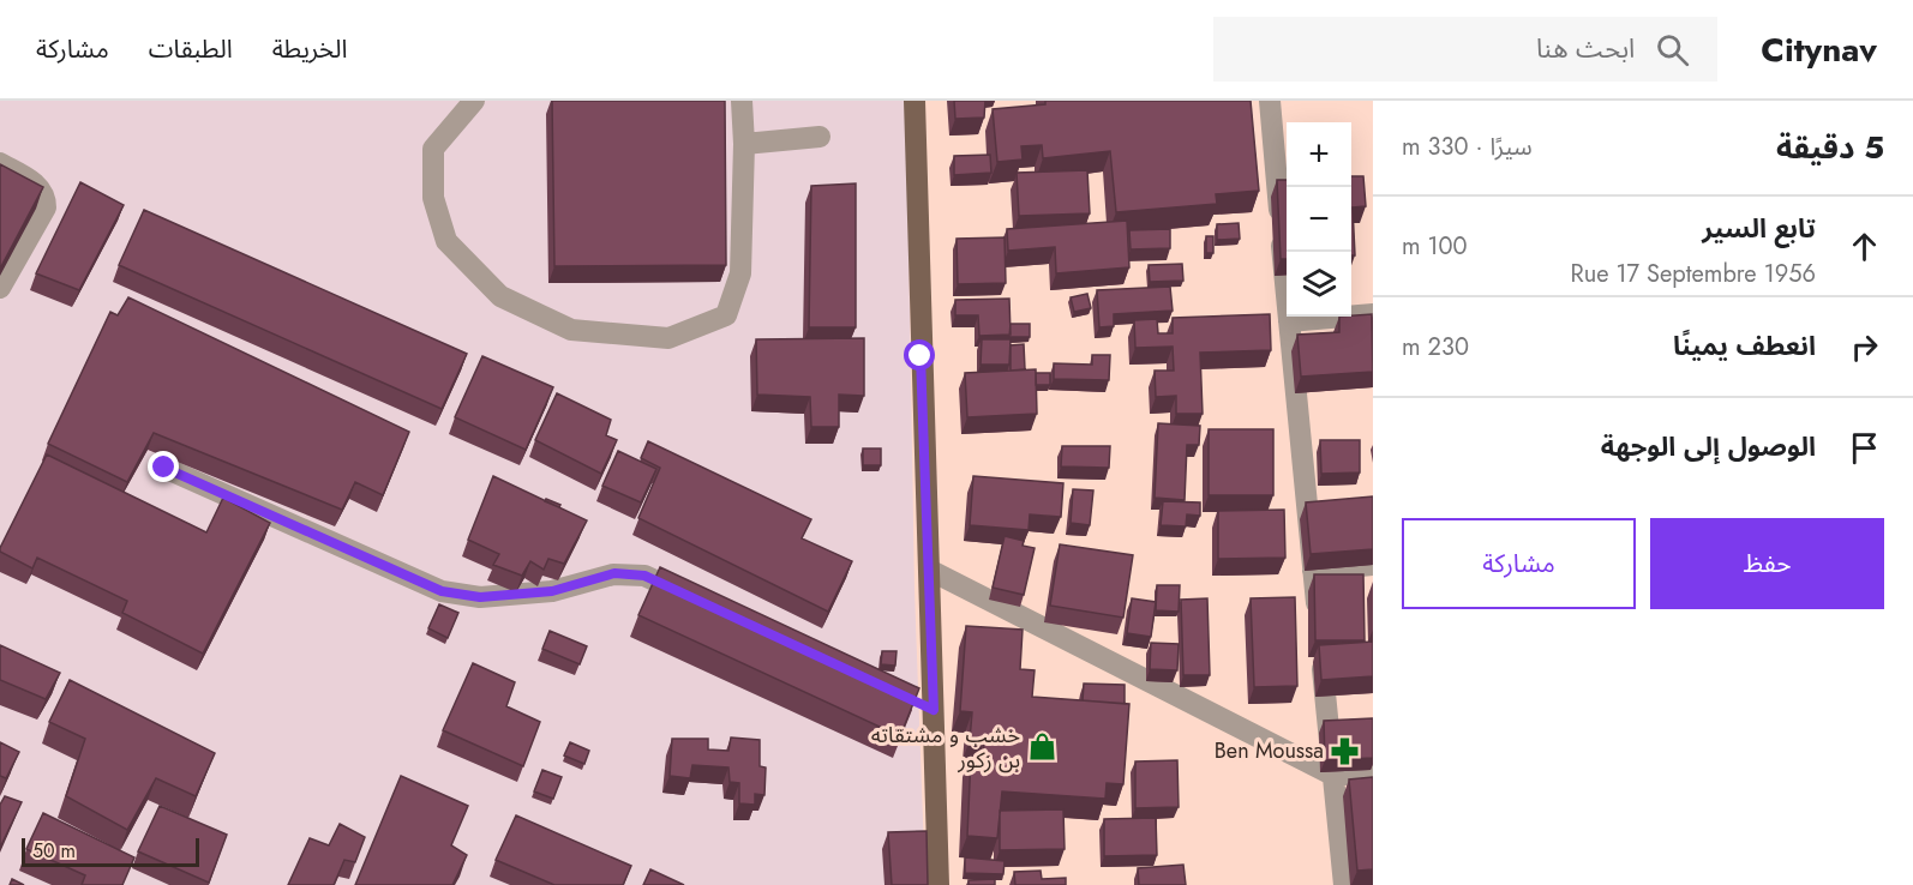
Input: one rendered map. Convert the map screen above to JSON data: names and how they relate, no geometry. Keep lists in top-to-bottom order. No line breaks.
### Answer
{"places":{"shop":["خشب و مشتقاته بن زكور"],"pharmacy":["Ben Moussa"]},"scale_bar":"50 m","page":{"header":"Citynav","search":"ابحث هنا","nav":["الخريطة","الطبقات","مشاركة"],"heading":["5 دقيقة","سيرًا · 330 m"],"map_buttons":["+","−"],"list":[["تابع السير","Rue 17 Septembre 1956","100 m"],["انعطف يمينًا","230 m"],"الوصول إلى الوجهة"],"buttons":["حفظ","مشاركة"],"scale":"50 m"}}
